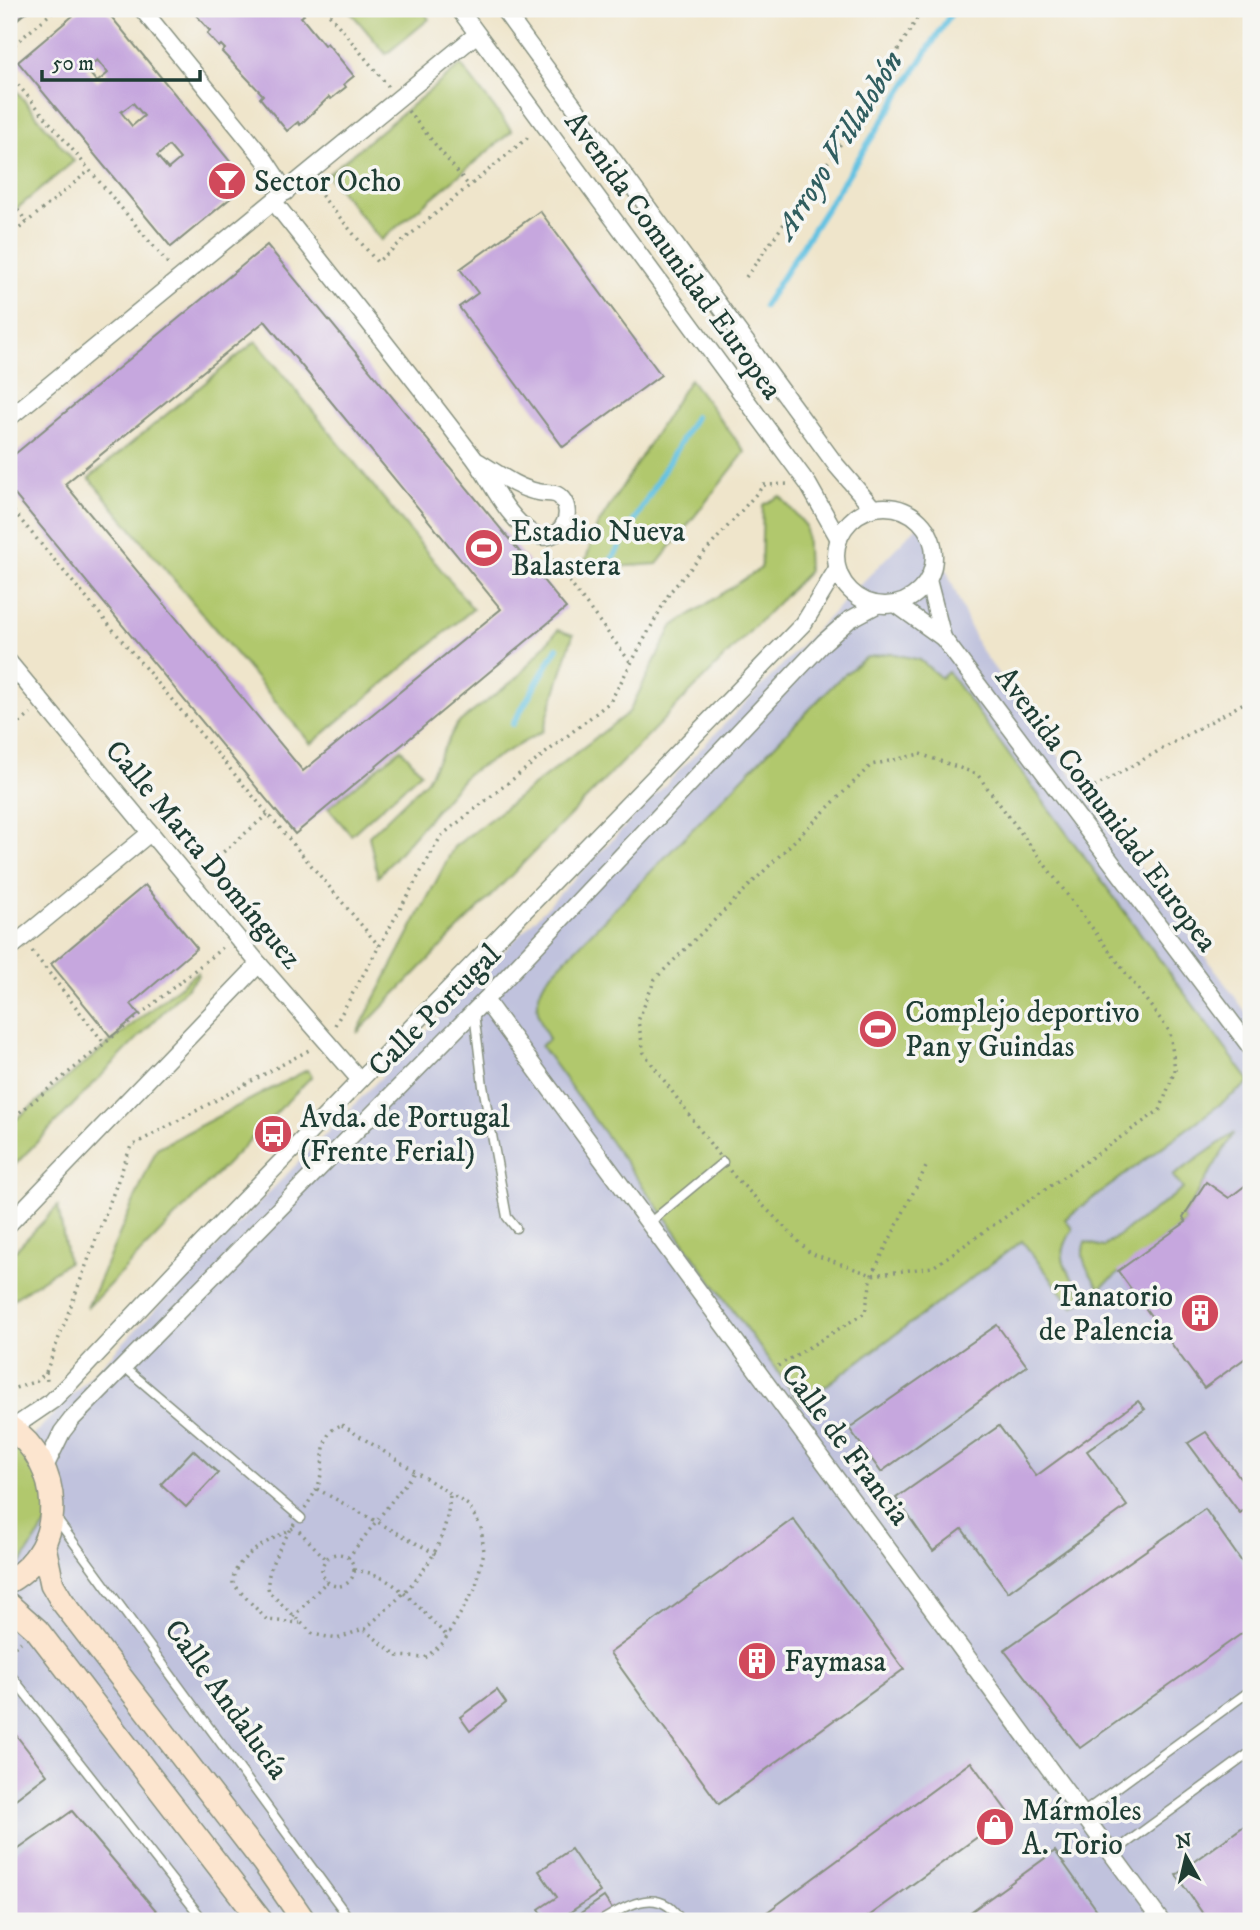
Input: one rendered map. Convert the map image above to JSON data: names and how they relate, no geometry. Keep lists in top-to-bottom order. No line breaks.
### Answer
{"streets":{"street":["Avenida Comunidad Europea","Calle Marta Domínguez","Calle Portugal","Calle de Francia"],"lane":["Calle Andalucía"]},"crossings":[["Avenida Comunidad Europea","Calle Portugal"],["Calle Marta Domínguez","Calle Portugal"],["Calle Portugal","Calle de Francia"]],"water":["Arroyo Villalobón"],"places":{"bar":["Sector Ocho"],"sports":["Estadio Nueva Balastera","Complejo deportivo Pan y Guindas"],"bus stop":["Avda. de Portugal (Frente Ferial)"],"building":["Tanatorio de Palencia","Faymasa"],"shop":["Mármoles A. Torio"]},"scale_bar":"50 m","north":"top"}
